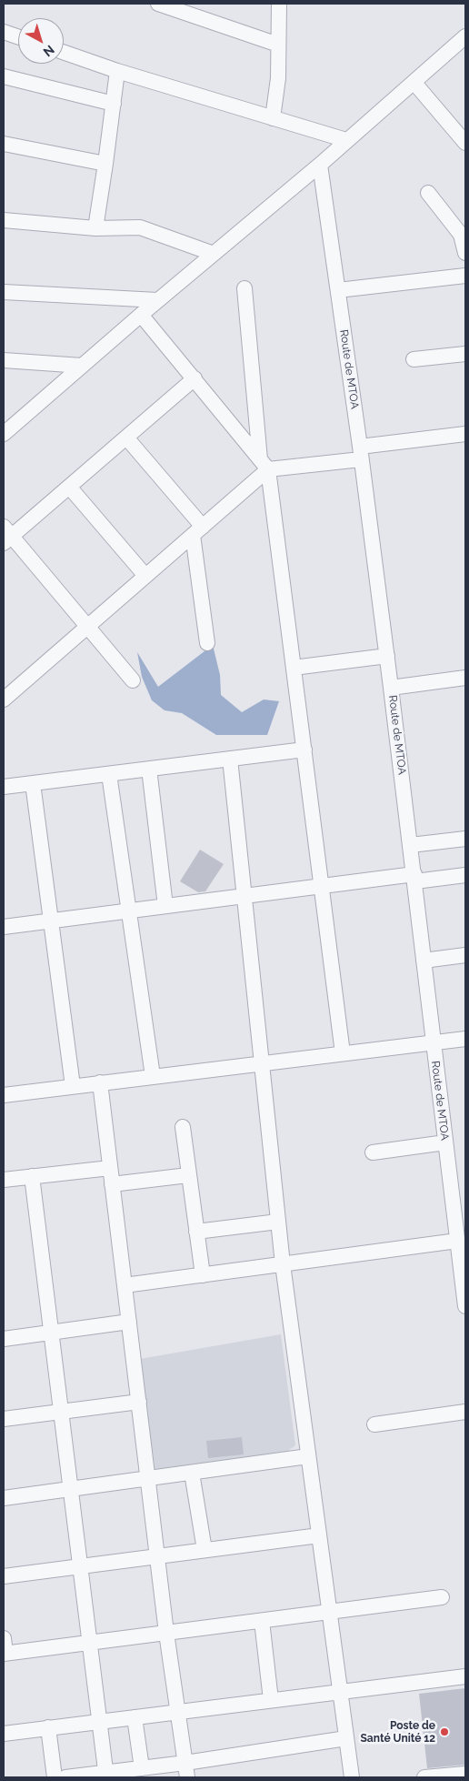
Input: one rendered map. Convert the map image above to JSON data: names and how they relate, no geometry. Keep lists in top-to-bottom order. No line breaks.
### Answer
{"streets":{"street":["Route de MTOA"]},"places":["Poste de Santé Unité 12"],"north":"bottom right"}
